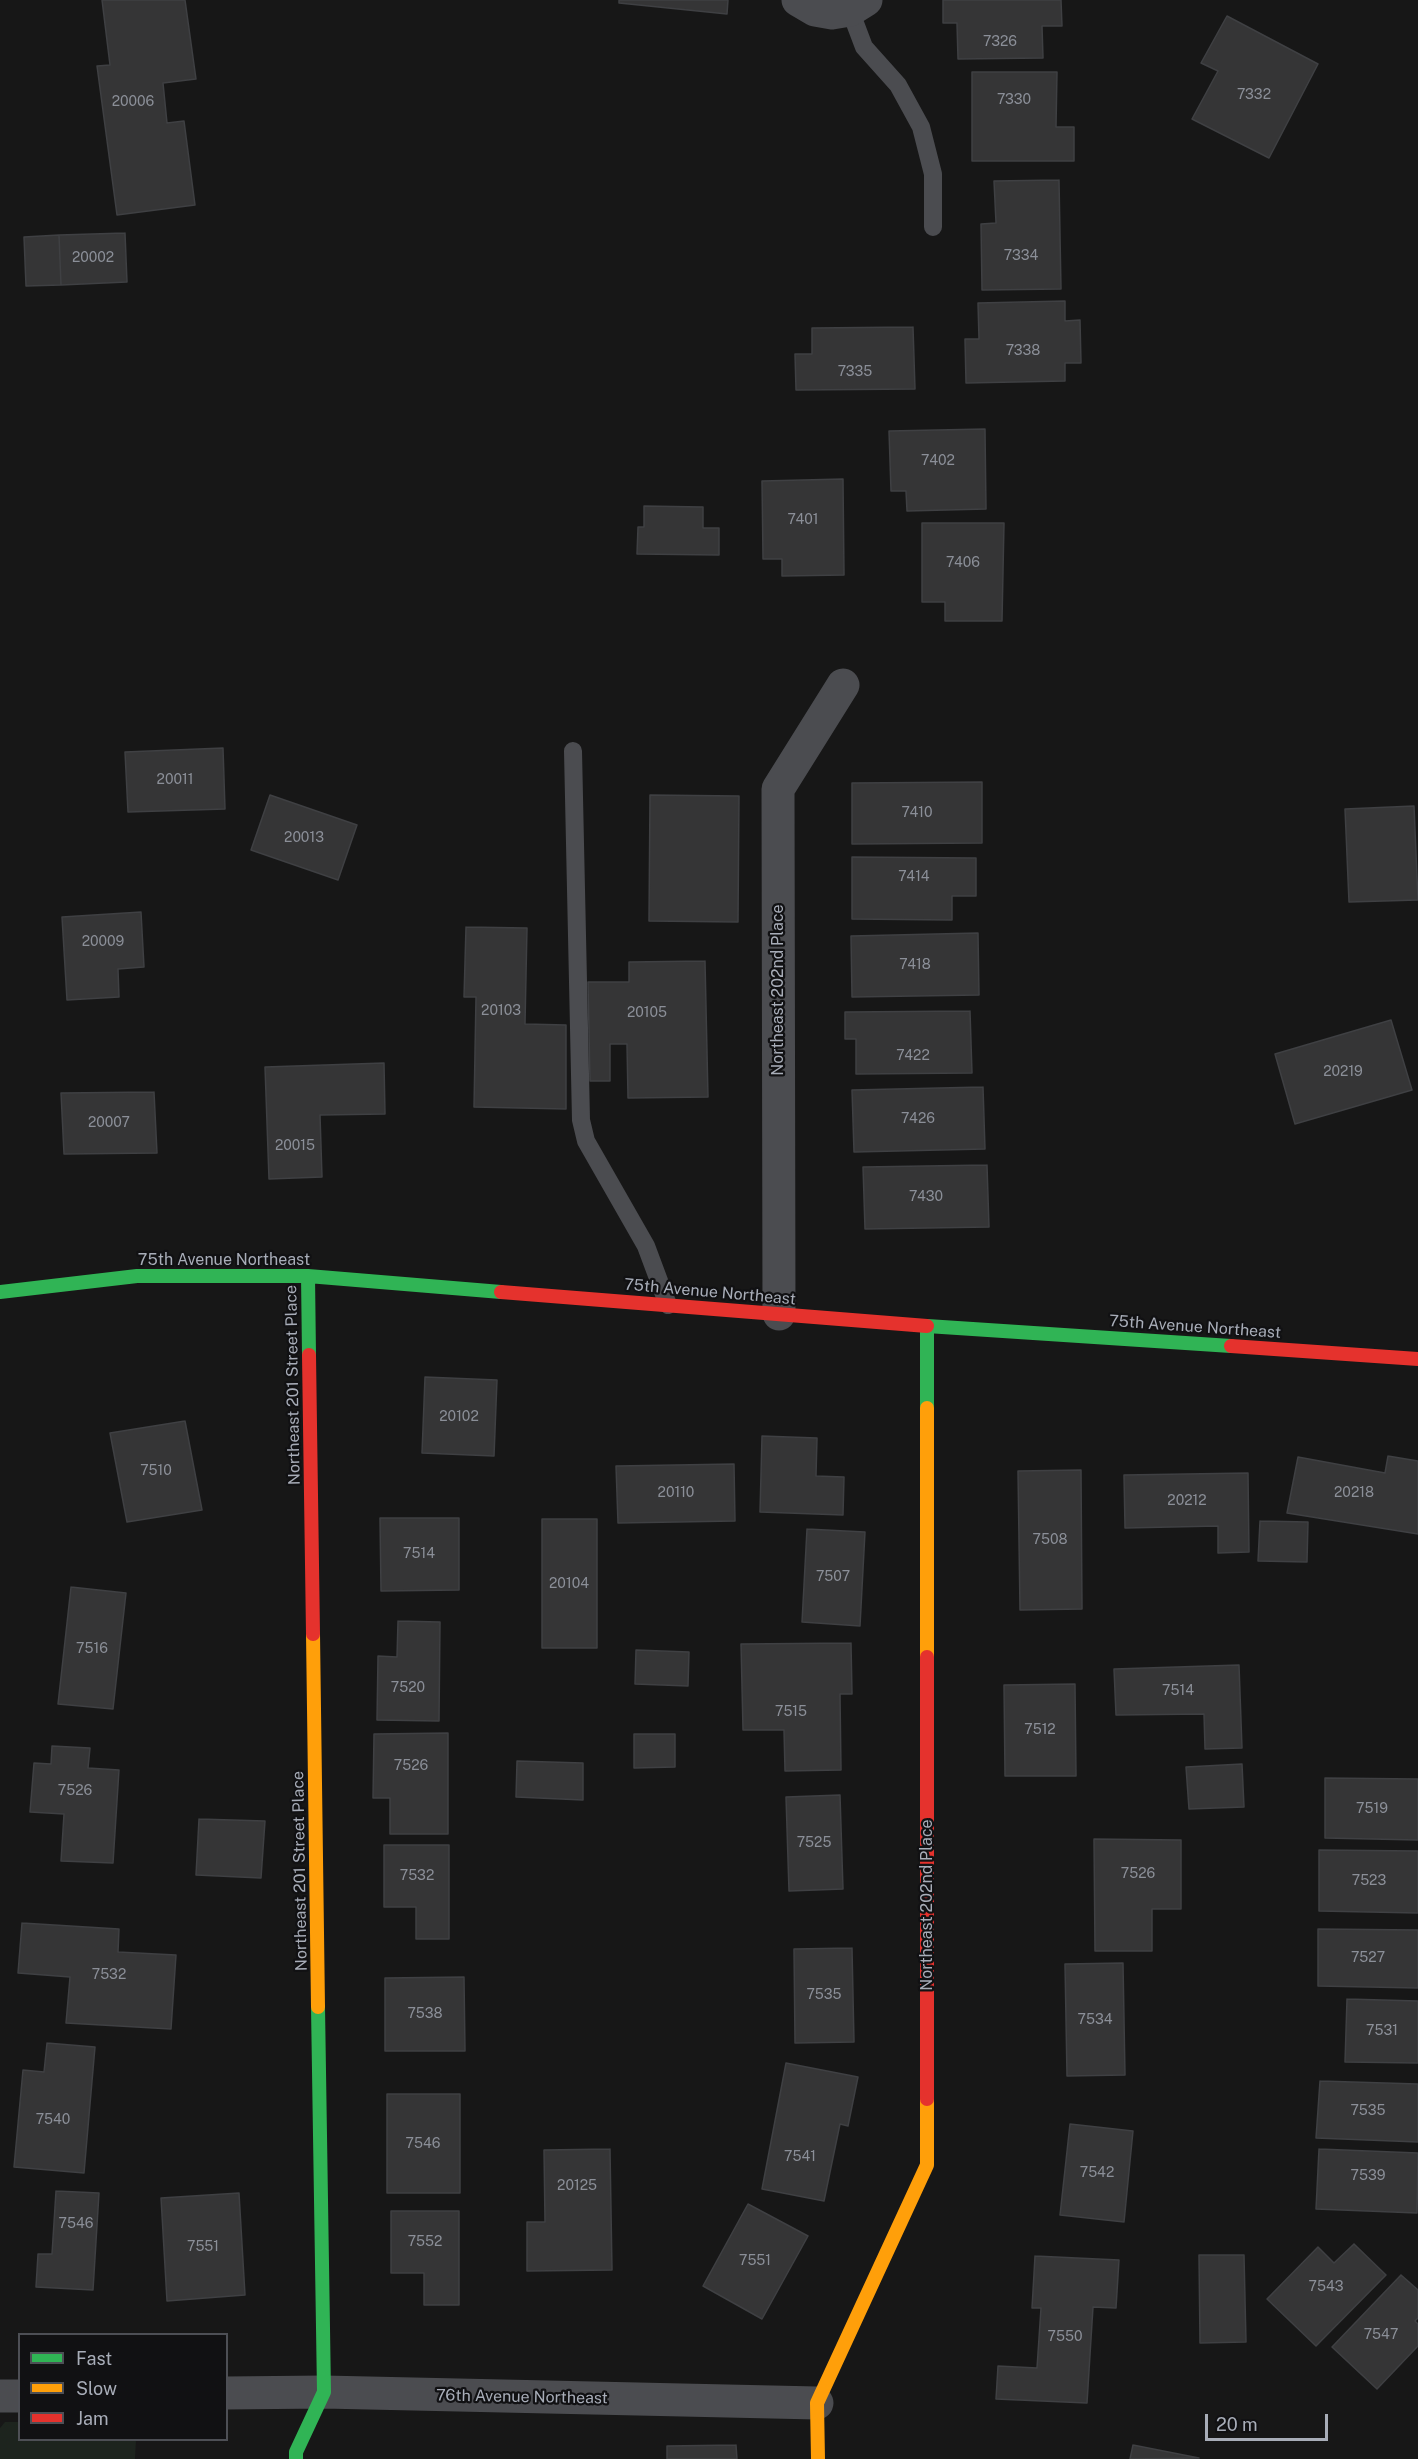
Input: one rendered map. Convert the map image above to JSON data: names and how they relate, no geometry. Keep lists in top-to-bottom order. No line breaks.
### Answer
{"streets":{"street":["Northeast 202nd Place","75th Avenue Northeast","Northeast 201 Street Place","76th Avenue Northeast"]},"crossings":[["Northeast 202nd Place","75th Avenue Northeast"],["Northeast 202nd Place","76th Avenue Northeast"],["75th Avenue Northeast","Northeast 201 Street Place"],["Northeast 201 Street Place","76th Avenue Northeast"]],"house_numbers":["7326","7332","7330","20006","7334","20002","7338","7335","7402","7401","7406","20011","7410","20013","7414","20009","7418","20103","20105","7422","20219","7426","20007","20015","7430","20102","7510","20110","20218","20212","7508","7514","7507","20104","7516","7520","7514","7515","7512","7526","7526","7519","7525","7526","7532","7523","7527","7532","7535","7538","7534","7531","7535","7540","7546","7541","7542","7539","20125","7546","7552","7551","7551","7543","7547","7550"],"legend":["Fast","Slow","Jam"],"scale_bar":"20 m"}
